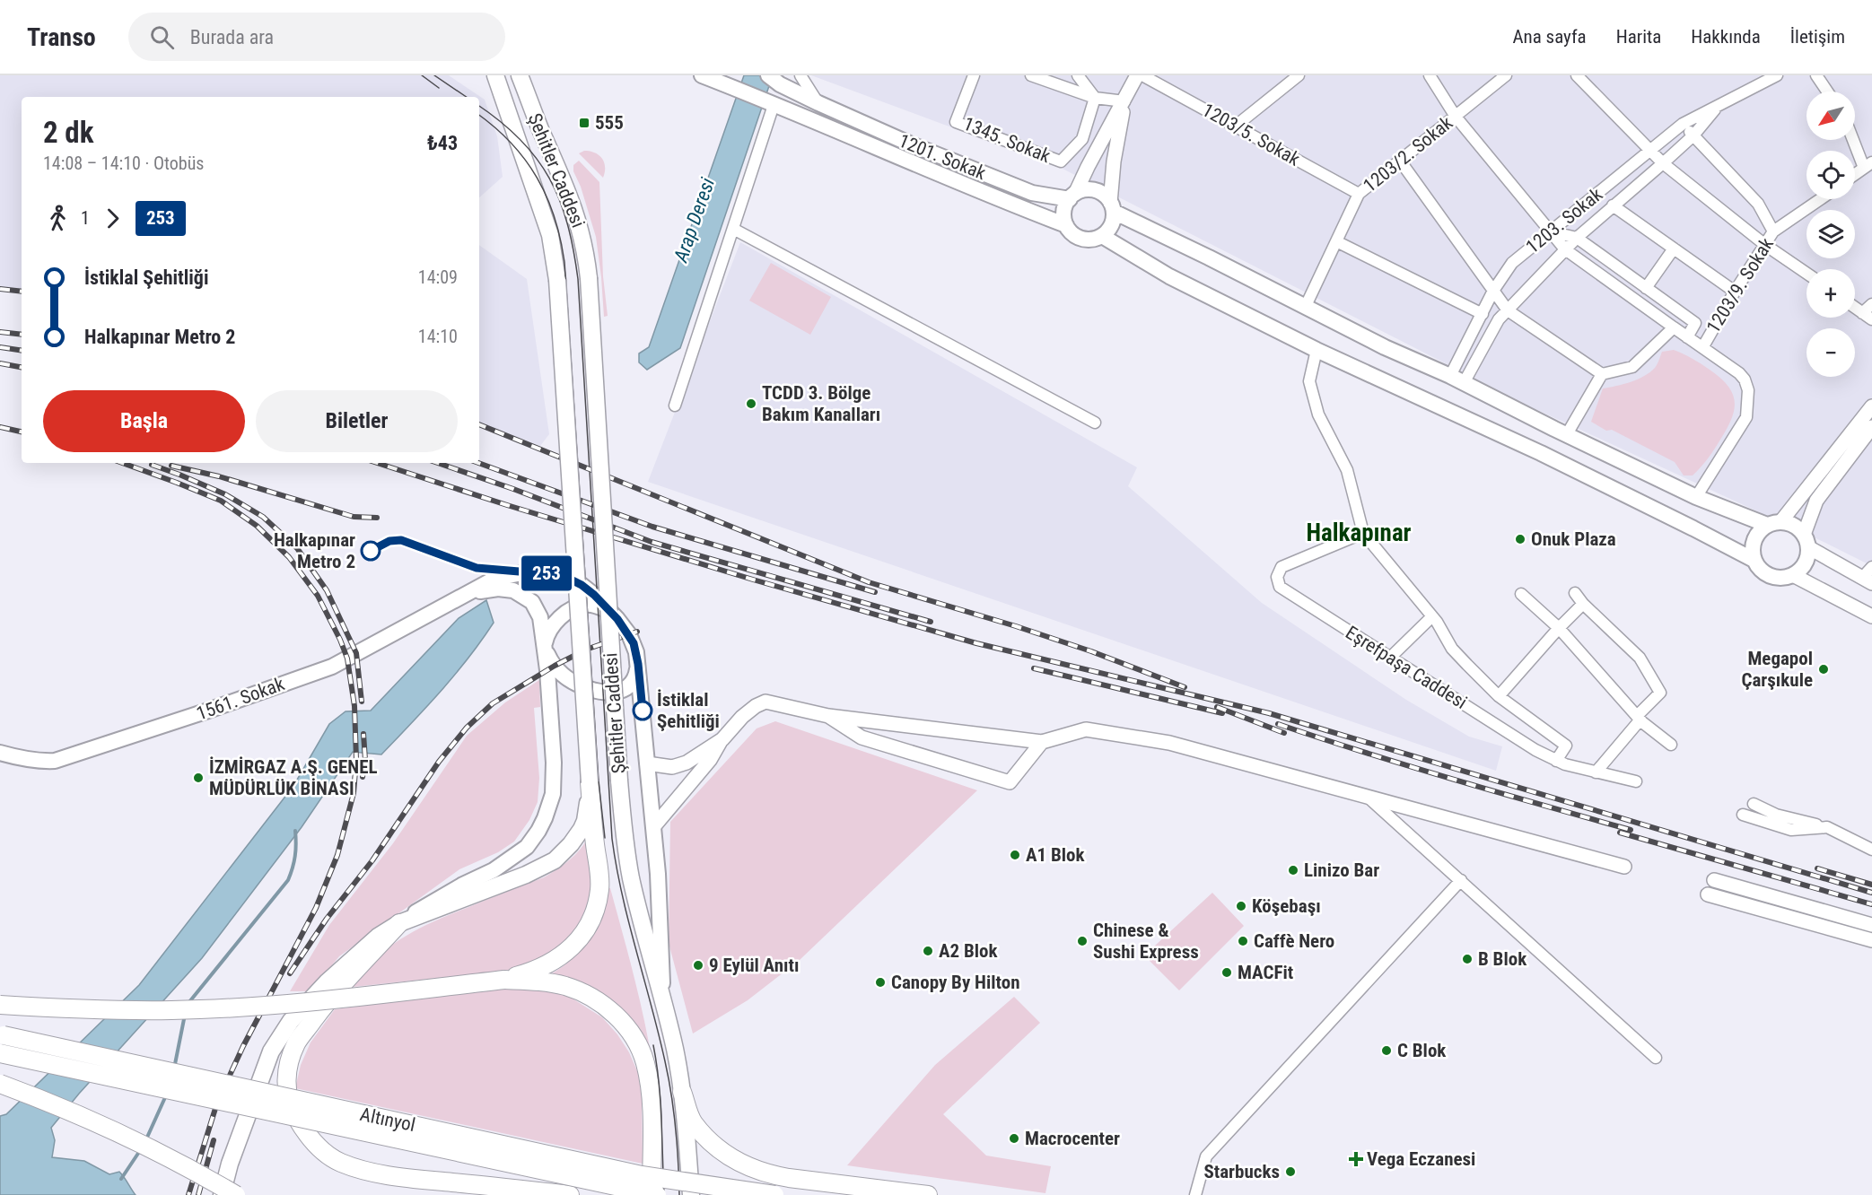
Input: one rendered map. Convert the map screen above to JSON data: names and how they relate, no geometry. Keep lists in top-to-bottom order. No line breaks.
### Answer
{"streets":{"highway":["Altınyol"],"main road":["1201. Sokak","Şehitler Caddesi","1561. Sokak"],"street":["1203/5. Sokak","1345. Sokak","1203/2. Sokak","1203. Sokak","1203/9. Sokak","Eşrefpaşa Caddesi"]},"crossings":[["1203/5. Sokak","1203/2. Sokak"]],"districts":["Halkapınar"],"water":["Arap Deresi"],"places":{"transit":["555"],"other":["TCDD 3. Bölge Bakım Kanalları","Onuk Plaza","Halkapınar Metro 2","Megapol Çarşıkule","İstiklal Şehitliği","İZMİRGAZ A.Ş. GENEL MÜDÜRLÜK BİNASI","A1 Blok","Linizo Bar","Köşebaşı","Chinese & Sushi Express","Caffè Nero","A2 Blok","B Blok","9 Eylül Anıtı","MACFit","Canopy By Hilton","C Blok","Macrocenter","Starbucks"],"health":["Vega Eczanesi"]},"lines":["bus line 253"],"north":"bottom left","page":{"header":"Transo","search":"Burada ara","nav":["Ana sayfa","Harita","Hakkında","İletişim"],"on_map":"253","map_buttons":["+","−"],"heading":["2 dk","14:08 – 14:10 · Otobüs","₺43"],"legs":["1","253"],"list":[{"name":"İstiklal Şehitliği","value":"14:09"},{"name":"Halkapınar Metro 2","value":"14:10"}],"buttons":["Başla","Biletler"]}}
